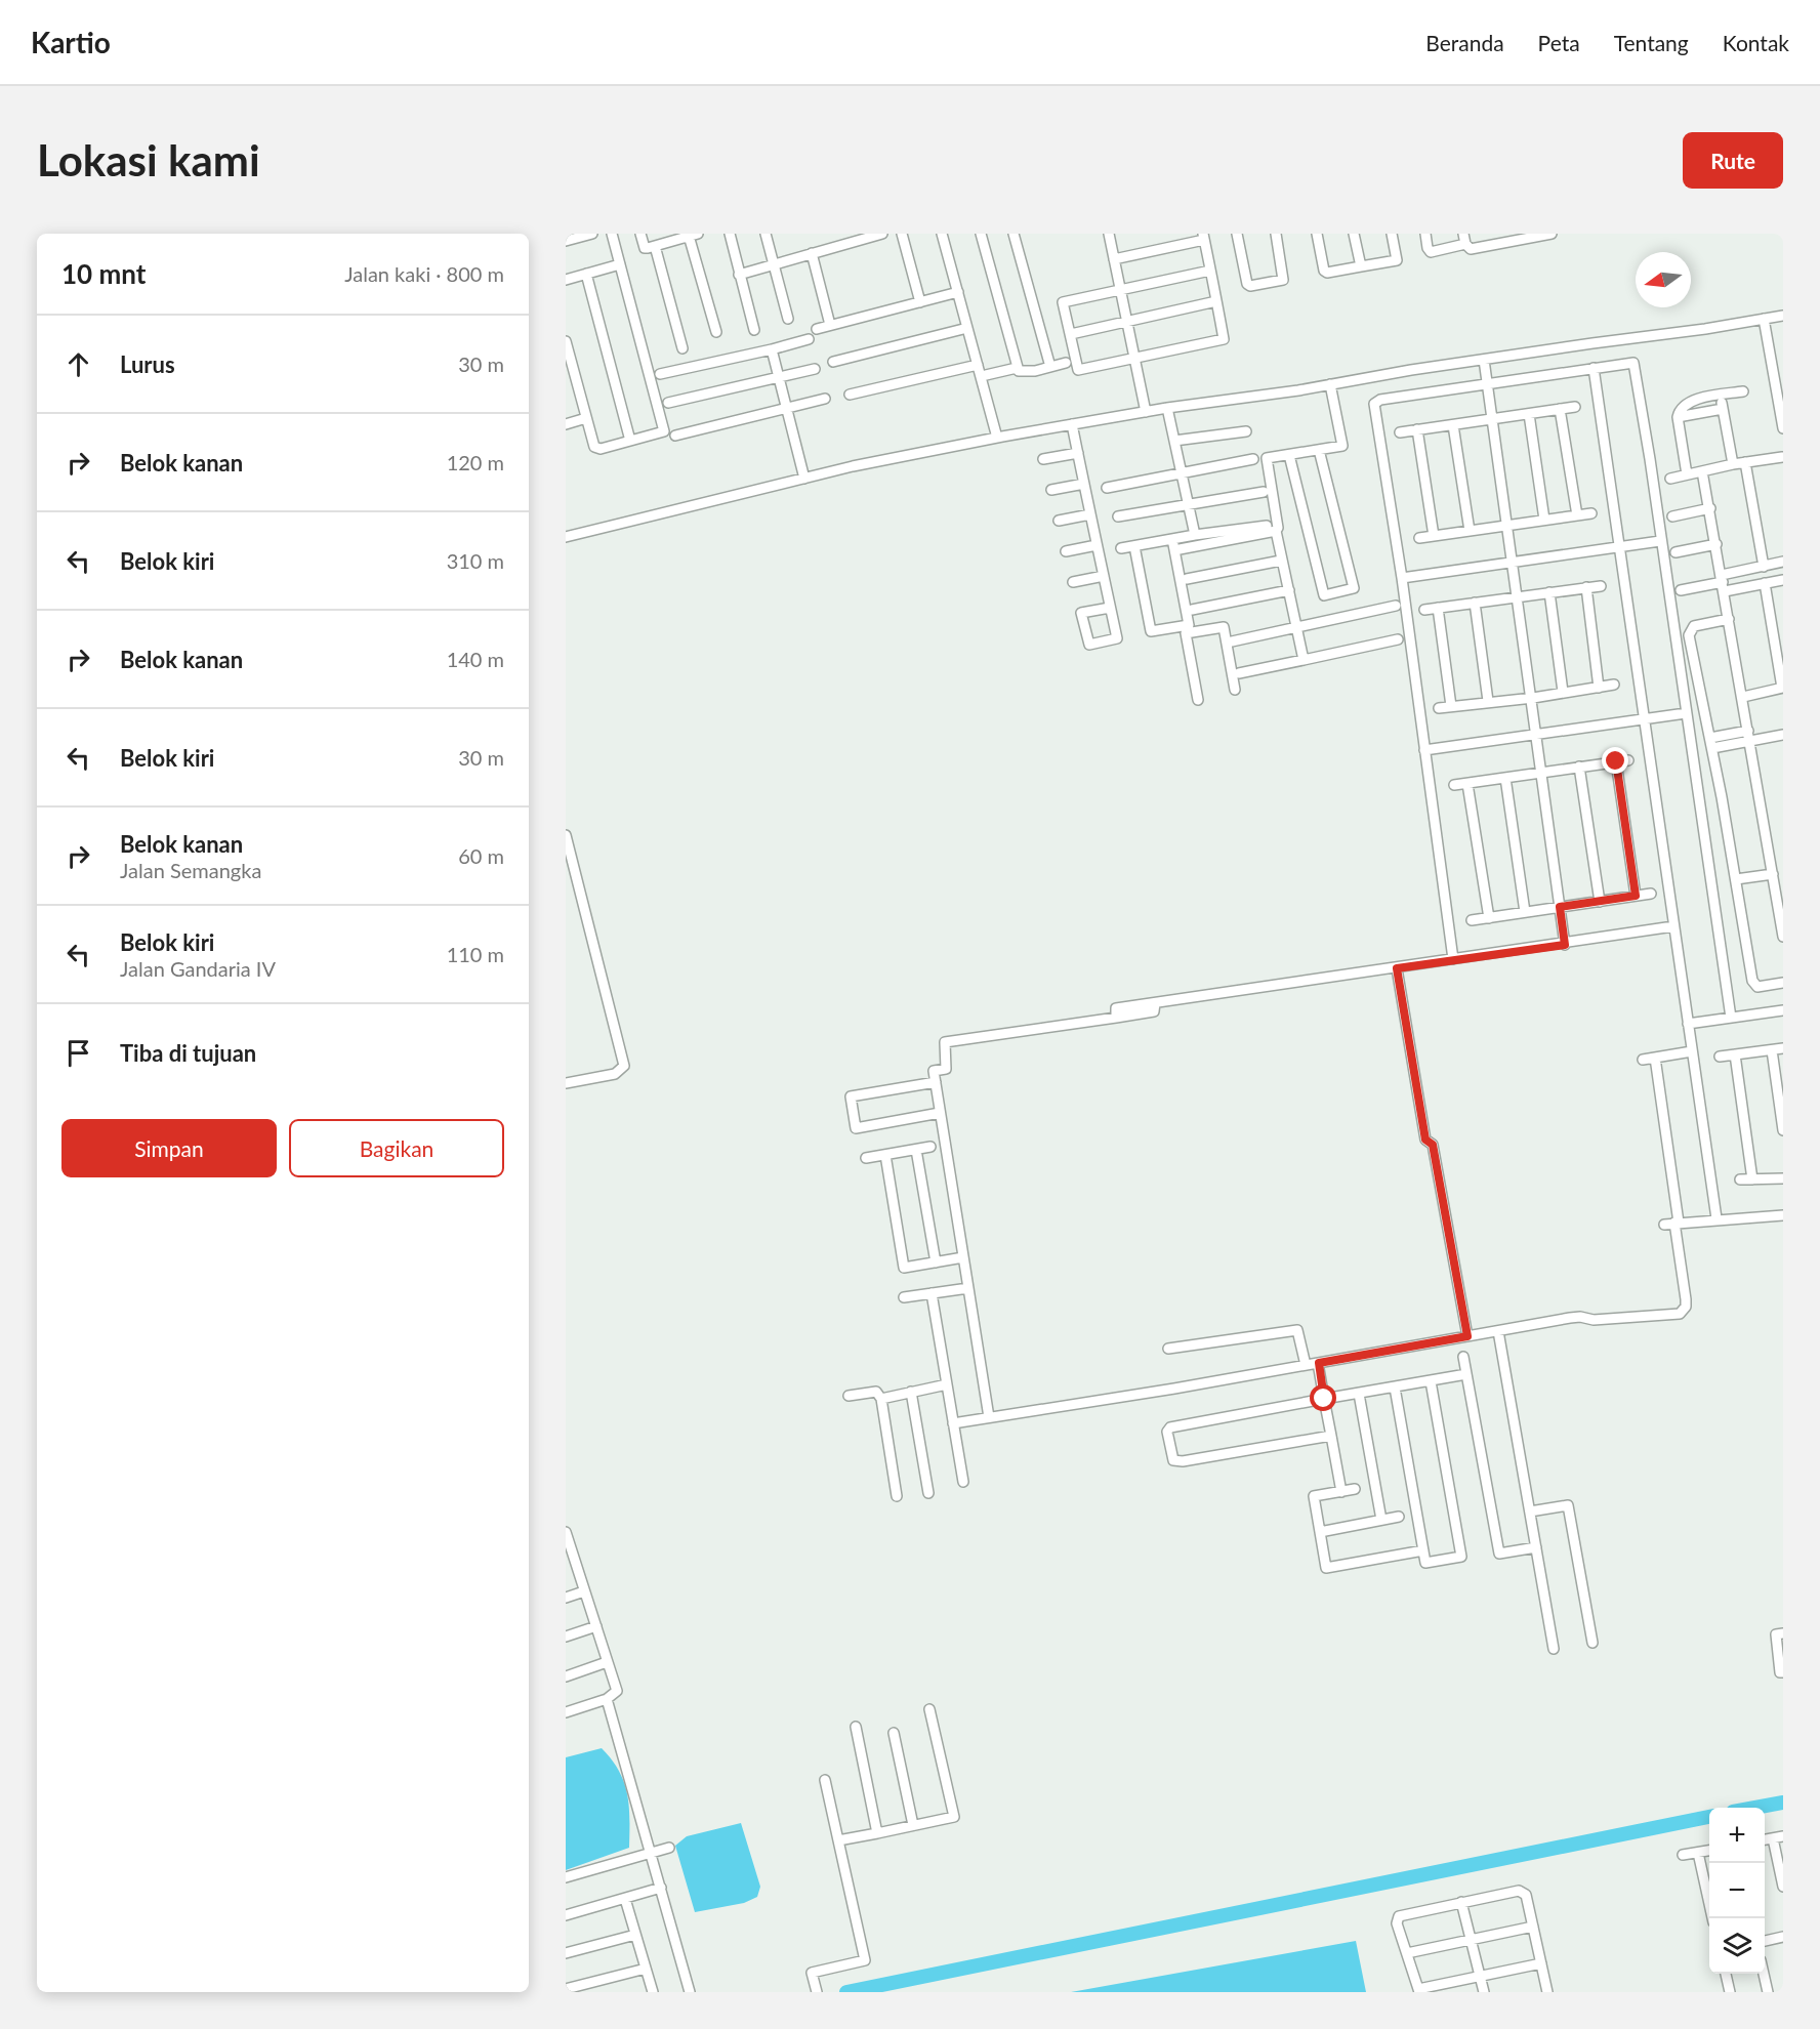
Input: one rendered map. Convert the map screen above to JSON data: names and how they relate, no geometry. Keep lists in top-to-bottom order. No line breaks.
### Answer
{"north":"left","page":{"header":"Kartio","nav":["Beranda","Peta","Tentang","Kontak"],"buttons":["Rute",["Simpan","Bagikan"]],"title":"Lokasi kami","heading":["10 mnt","Jalan kaki · 800 m"],"list":[["Lurus","30 m"],["Belok kanan","120 m"],["Belok kiri","310 m"],["Belok kanan","140 m"],["Belok kiri","30 m"],["Belok kanan","Jalan Semangka","60 m"],["Belok kiri","Jalan Gandaria IV","110 m"],"Tiba di tujuan"],"map_buttons":["+","−"]}}
